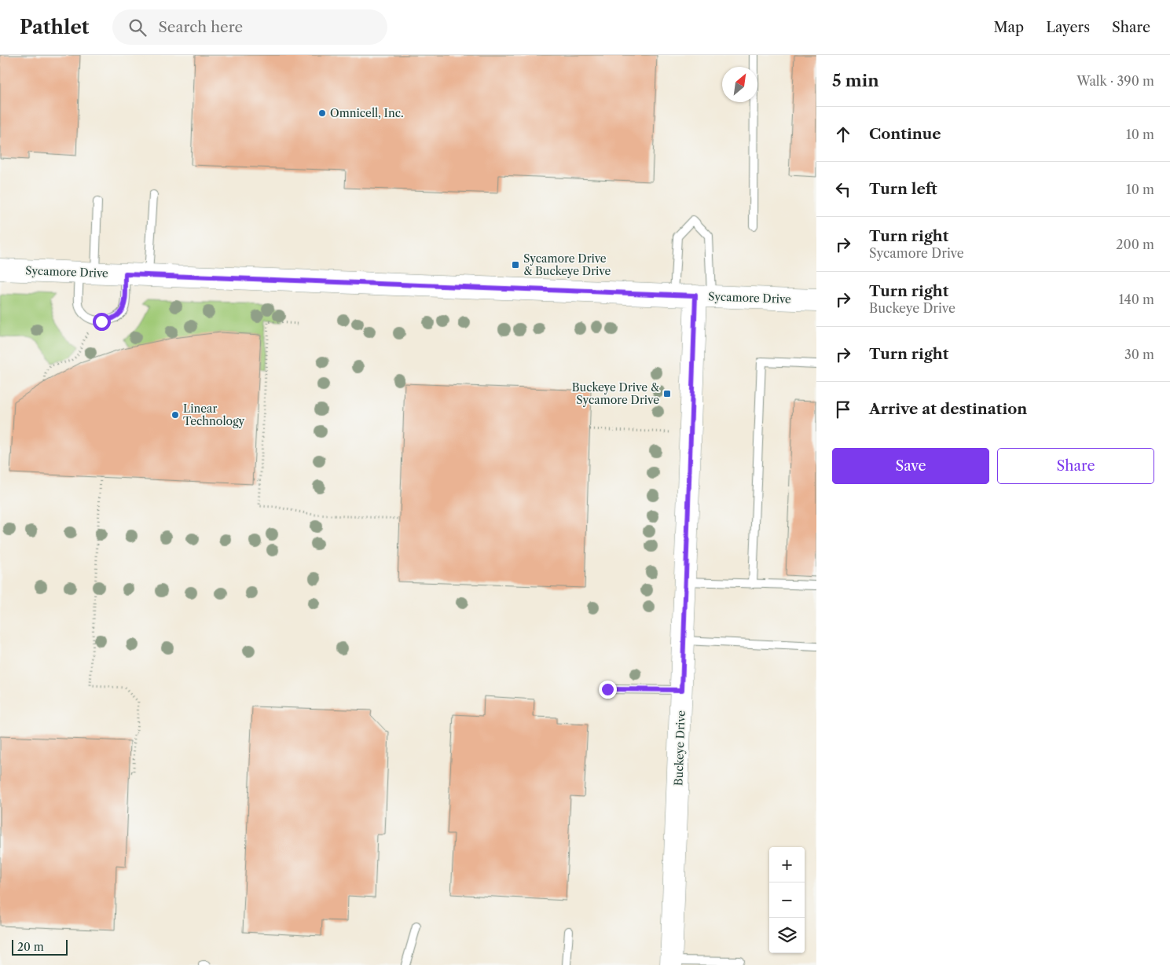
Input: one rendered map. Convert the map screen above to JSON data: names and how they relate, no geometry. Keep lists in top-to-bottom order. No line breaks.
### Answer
{"streets":{"street":["Sycamore Drive","Buckeye Drive"]},"crossings":[["Sycamore Drive","Buckeye Drive"]],"places":{"other":["Omnicell, Inc.","Linear Technology"],"transit":["Sycamore Drive & Buckeye Drive","Buckeye Drive & Sycamore Drive"]},"scale_bar":"20 m","north":"top right","page":{"header":"Pathlet","search":"Search here","nav":["Map","Layers","Share"],"heading":["5 min","Walk · 390 m"],"list":[["Continue","10 m"],["Turn left","10 m"],["Turn right","Sycamore Drive","200 m"],["Turn right","Buckeye Drive","140 m"],["Turn right","30 m"],"Arrive at destination"],"buttons":["Save","Share"],"map_buttons":["+","−"],"scale":"20 m"}}
